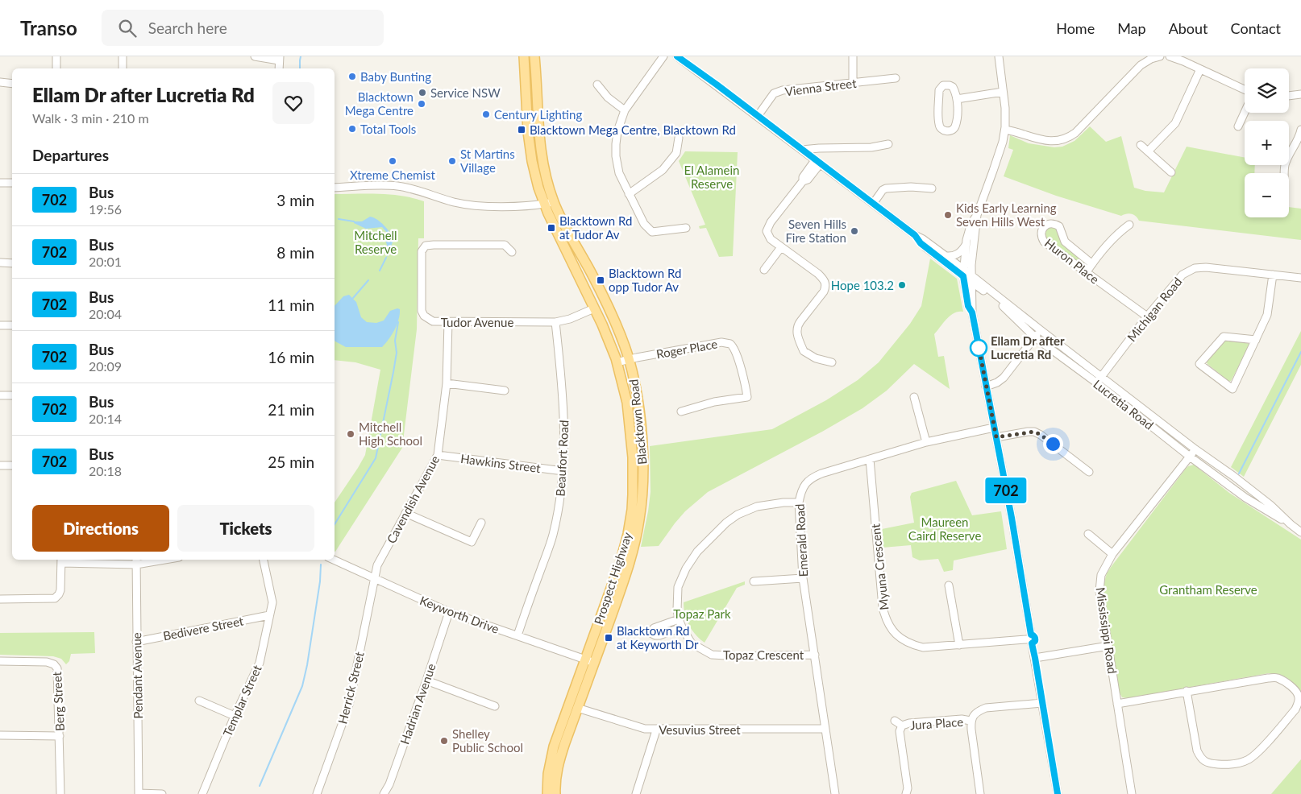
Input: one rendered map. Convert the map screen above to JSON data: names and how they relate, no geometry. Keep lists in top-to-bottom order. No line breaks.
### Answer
{"streets":{"main road":["Blacktown Road","Prospect Highway"],"street":["Vienna Street","Huron Place","Michigan Road","Tudor Avenue","Roger Place","Lucretia Road","Beaufort Road","Hawkins Street","Cavendish Avenue","Emerald Road","Myuna Crescent","Keyworth Drive","Bedivere Street","Mississippi Road","Topaz Crescent","Pendant Avenue","Herrick Street","Templar Street","Berg Street","Hadrian Avenue","Jura Place","Vesuvius Street"]},"crossings":[["Huron Place","Michigan Road"],["Michigan Road","Lucretia Road"],["Tudor Avenue","Beaufort Road"],["Tudor Avenue","Cavendish Avenue"],["Tudor Avenue","Prospect Highway"],["Roger Place","Blacktown Road"],["Roger Place","Prospect Highway"],["Lucretia Road","Mississippi Road"],["Blacktown Road","Prospect Highway"],["Blacktown Road","Keyworth Drive"],["Blacktown Road","Vesuvius Street"],["Beaufort Road","Hawkins Street"],["Beaufort Road","Keyworth Drive"],["Hawkins Street","Cavendish Avenue"],["Cavendish Avenue","Keyworth Drive"],["Cavendish Avenue","Herrick Street"],["Emerald Road","Myuna Crescent"],["Emerald Road","Topaz Crescent"],["Emerald Road","Vesuvius Street"],["Prospect Highway","Keyworth Drive"],["Keyworth Drive","Herrick Street"],["Keyworth Drive","Hadrian Avenue"],["Bedivere Street","Pendant Avenue"],["Bedivere Street","Templar Street"]],"parks":["El Alamein Reserve","Mitchell Reserve","Maureen Caird Reserve","Grantham Reserve","Topaz Park"],"places":{"other":["Baby Bunting","Service NSW","Blacktown Mega Centre","Century Lighting","Total Tools","Xtreme Chemist","St Martins Village","Kids Early Learning Seven Hills West","Seven Hills Fire Station","Hope 103.2","Ellam Dr after Lucretia Rd","Mitchell High School","Shelley Public School"],"transit":["Blacktown Mega Centre, Blacktown Rd","Blacktown Rd at Tudor Av","Blacktown Rd opp Tudor Av","Blacktown Rd at Keyworth Dr"]},"lines":["bus line 702"],"page":{"header":"Transo","search":"Search here","nav":["Home","Map","About","Contact"],"on_map":"702","map_buttons":["+","−"],"heading":[["Ellam Dr after Lucretia Rd","Walk · 3 min · 210 m"],"Departures"],"list":[{"mark":"702","name":"Bus","note":"19:56","value":"3 min"},{"mark":"702","name":"Bus","note":"20:01","value":"8 min"},{"mark":"702","name":"Bus","note":"20:04","value":"11 min"},{"mark":"702","name":"Bus","note":"20:09","value":"16 min"},{"mark":"702","name":"Bus","note":"20:14","value":"21 min"},{"mark":"702","name":"Bus","note":"20:18","value":"25 min"}],"buttons":["Directions","Tickets"]}}
